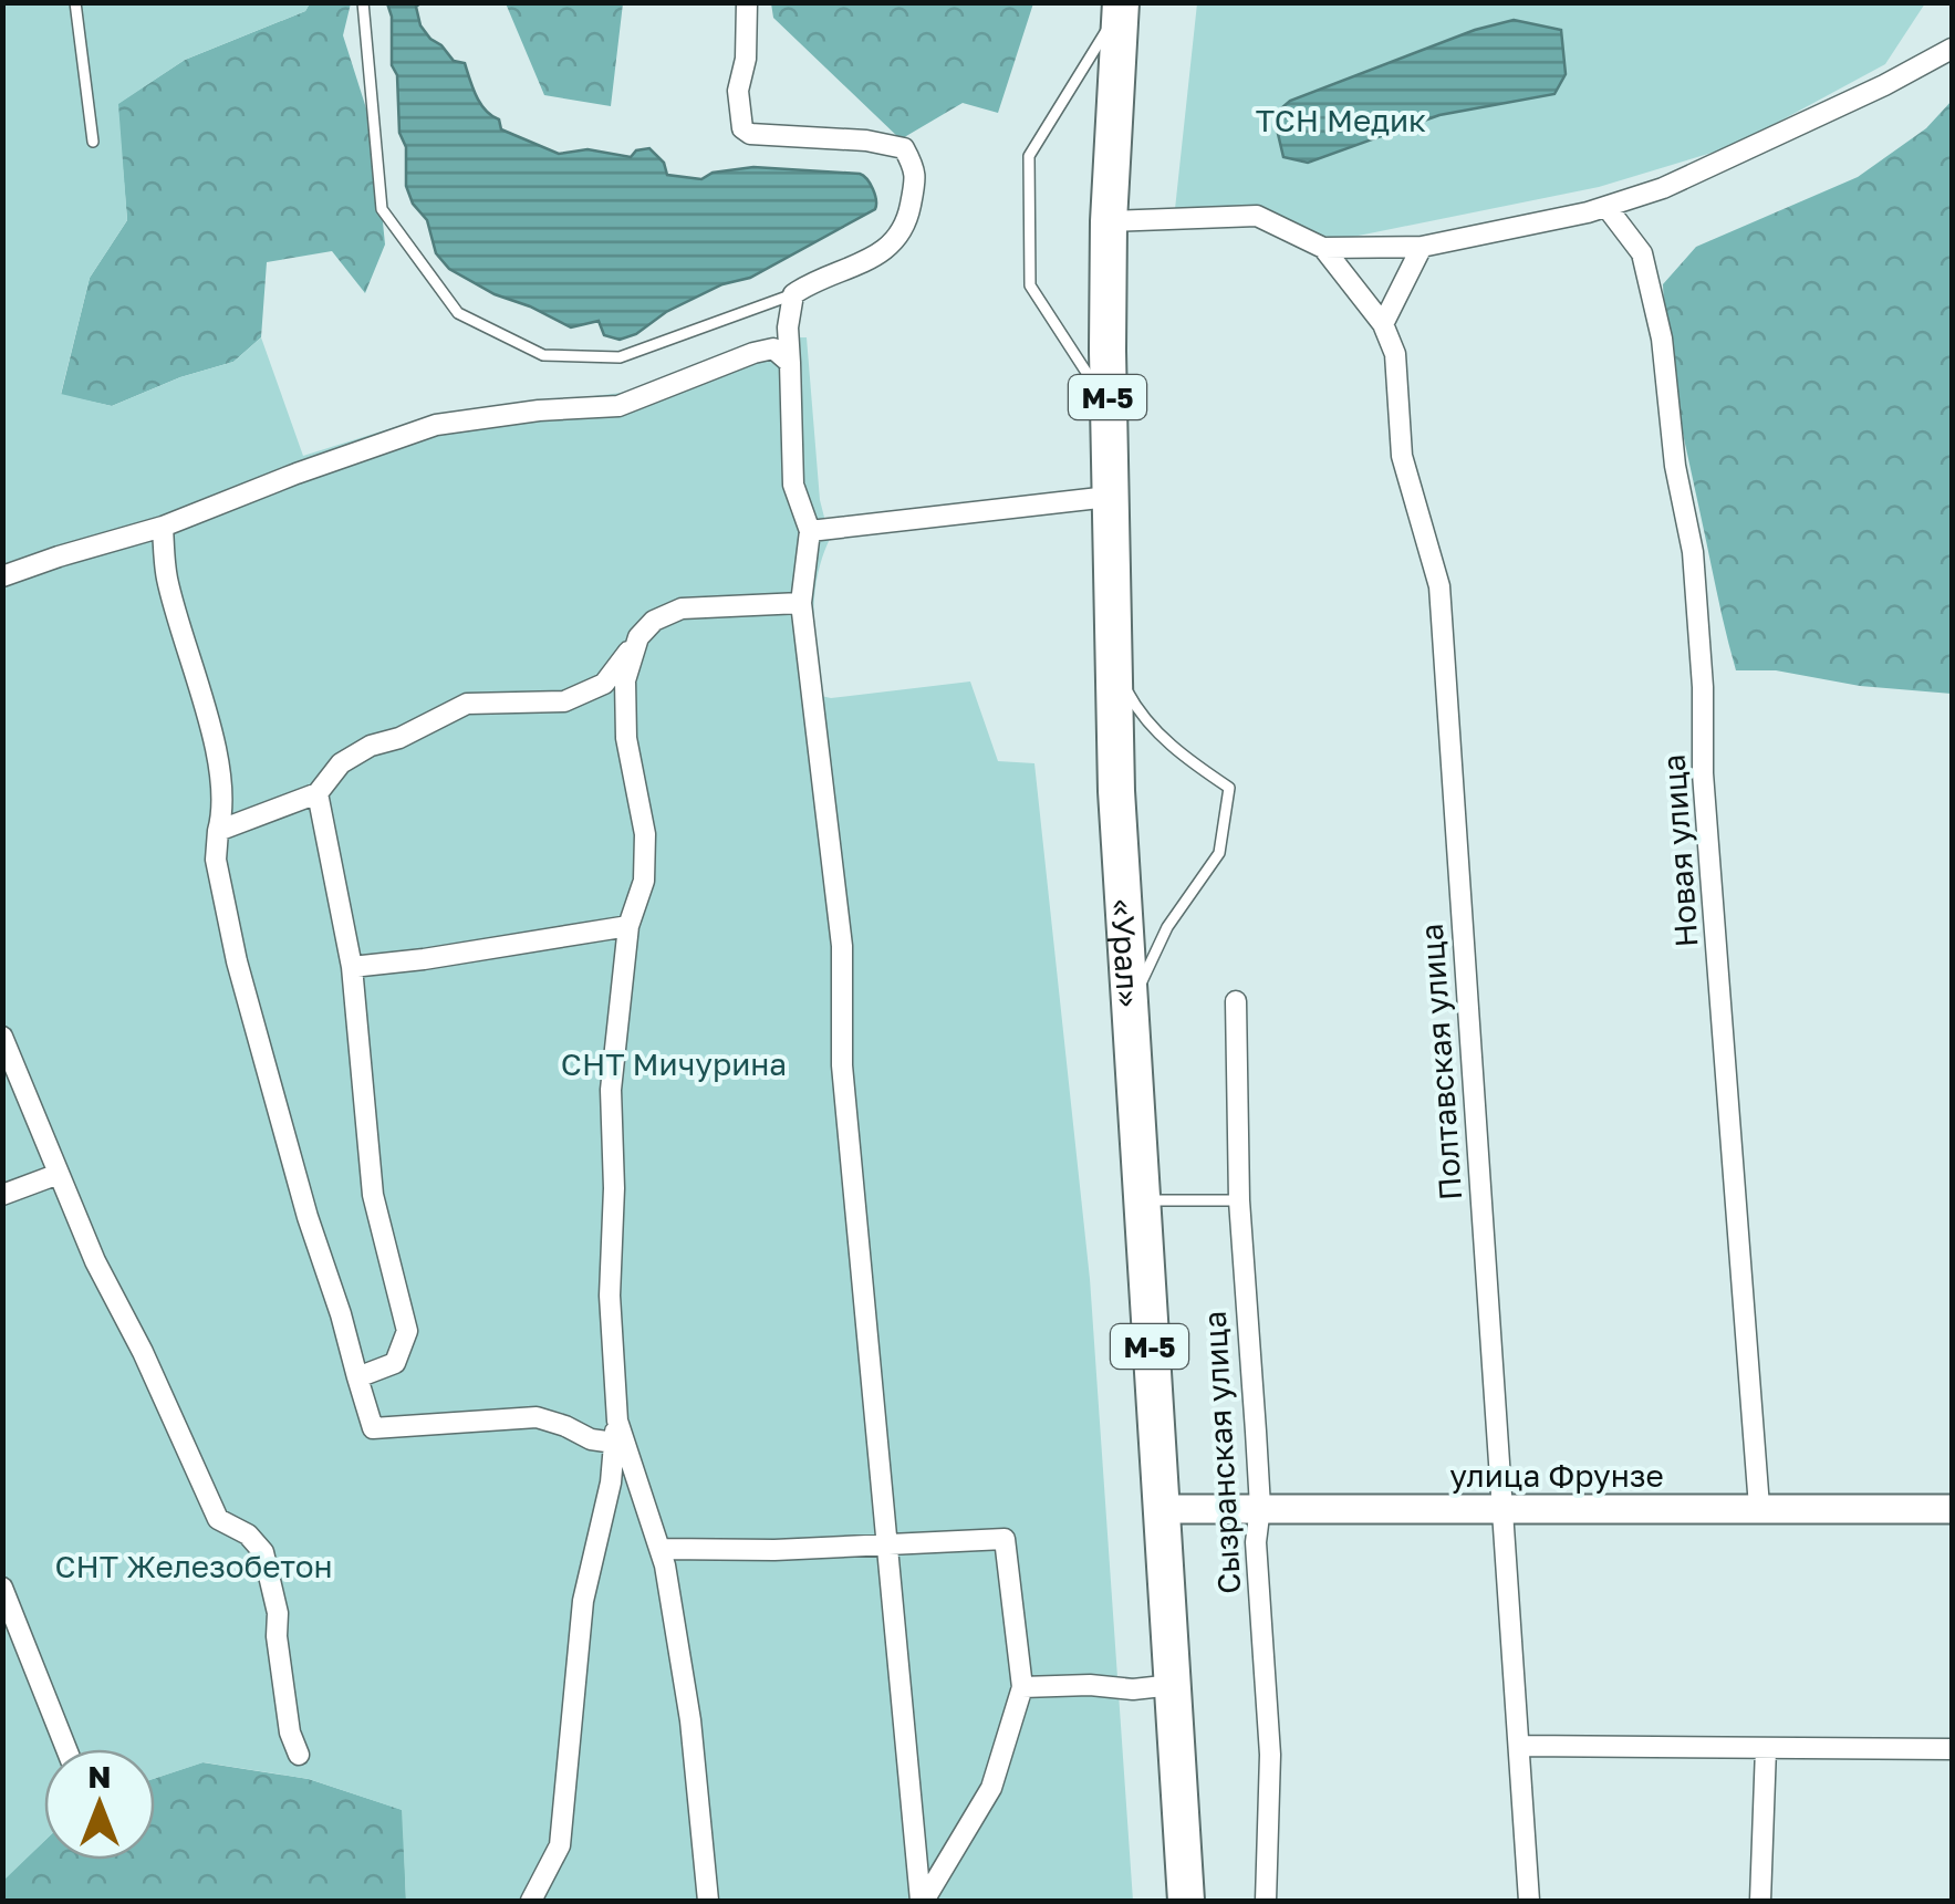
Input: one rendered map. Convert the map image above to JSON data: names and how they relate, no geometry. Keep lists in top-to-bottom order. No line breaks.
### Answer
{"streets":{"highway":["М-5","«Урал»"],"street":["Новая улица","Полтавская улица","Сызранская улица","улица Фрунзе"]},"crossings":[["Новая улица","улица Фрунзе"],["«Урал»","улица Фрунзе"],["Полтавская улица","улица Фрунзе"],["Сызранская улица","улица Фрунзе"]],"parks":["ТСН Медик","СНТ Мичурина","СНТ Железобетон"],"north":"top"}
